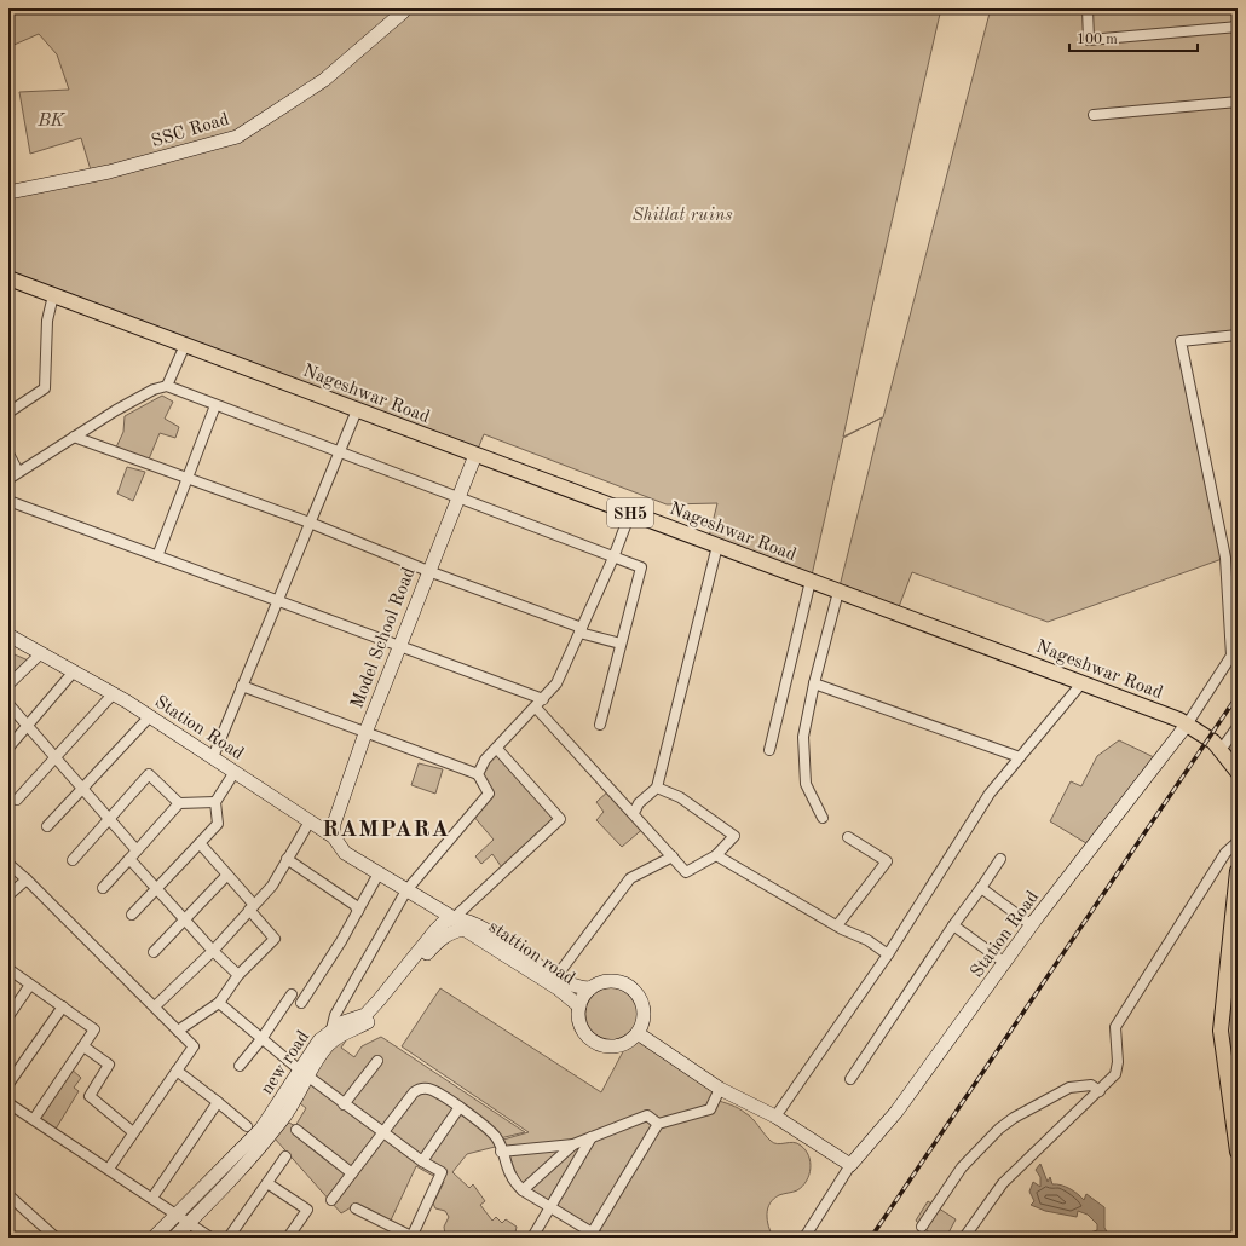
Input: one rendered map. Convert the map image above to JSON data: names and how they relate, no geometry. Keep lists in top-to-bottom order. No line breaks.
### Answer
{"streets":{"main road":["Nageshwar Road","SH5"],"street":["SSC Road","Model School Road","Station Road","stattion road","new road"]},"crossings":[["Nageshwar Road","Model School Road"],["Nageshwar Road","Station Road"],["Model School Road","Station Road"],["stattion road","new road"]],"districts":["RAMPARA"],"parks":["BK","Shitlat ruins"],"scale_bar":"100 m"}
